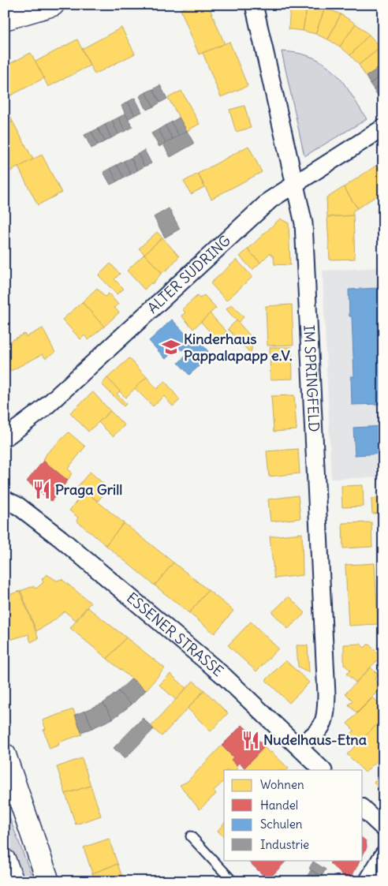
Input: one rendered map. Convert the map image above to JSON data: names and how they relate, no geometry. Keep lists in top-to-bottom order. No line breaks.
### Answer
{"streets":{"street":["ALTER SÜDRING","IM SPRINGFELD","ESSENER STRASSE"]},"crossings":[["ALTER SÜDRING","IM SPRINGFELD"],["IM SPRINGFELD","ESSENER STRASSE"]],"places":{"school or university":["Kinderhaus Pappalapapp e.V."],"restaurant":["Praga Grill","Nudelhaus-Etna"]},"legend":["Wohnen","Handel","Schulen","Industrie"]}
